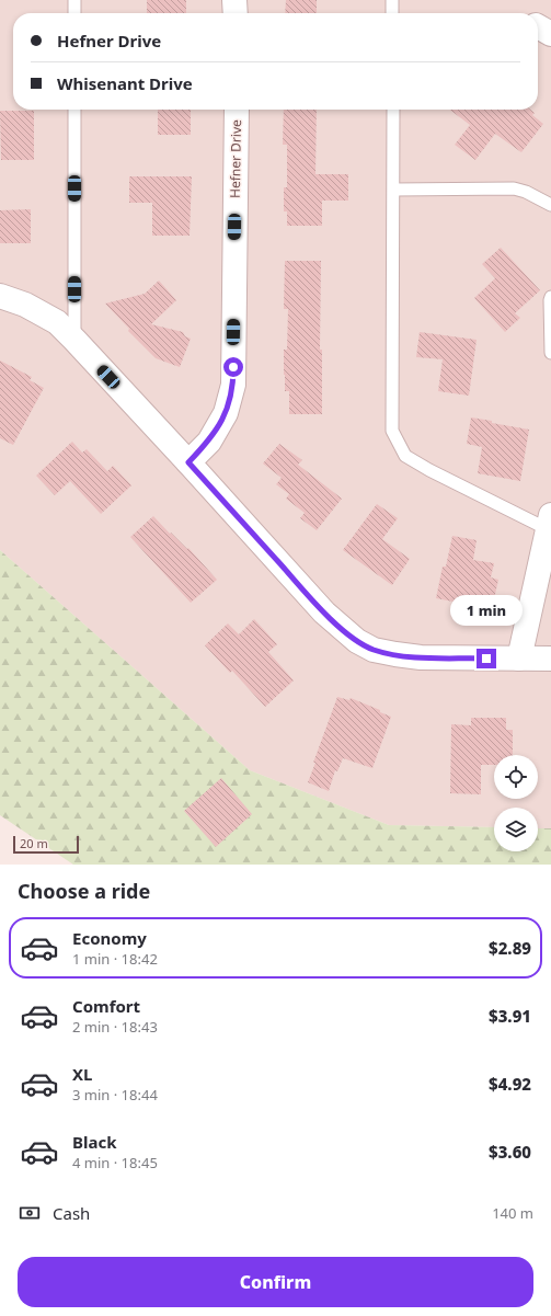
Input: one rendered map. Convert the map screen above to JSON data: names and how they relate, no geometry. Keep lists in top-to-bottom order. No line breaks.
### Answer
{"streets":{"street":["Hefner Drive"]},"scale_bar":"20 m","page":{"banner":["Hefner Drive","Whisenant Drive"],"bubble":"1 min","scale":"20 m","heading":"Choose a ride","list":[{"name":"Economy","note":"1 min · 18:42","value":"$2.89"},{"name":"Comfort","note":"2 min · 18:43","value":"$3.91"},{"name":"XL","note":"3 min · 18:44","value":"$4.92"},{"name":"Black","note":"4 min · 18:45","value":"$3.60"}],"pay":["Cash","140 m"],"buttons":"Confirm"}}
